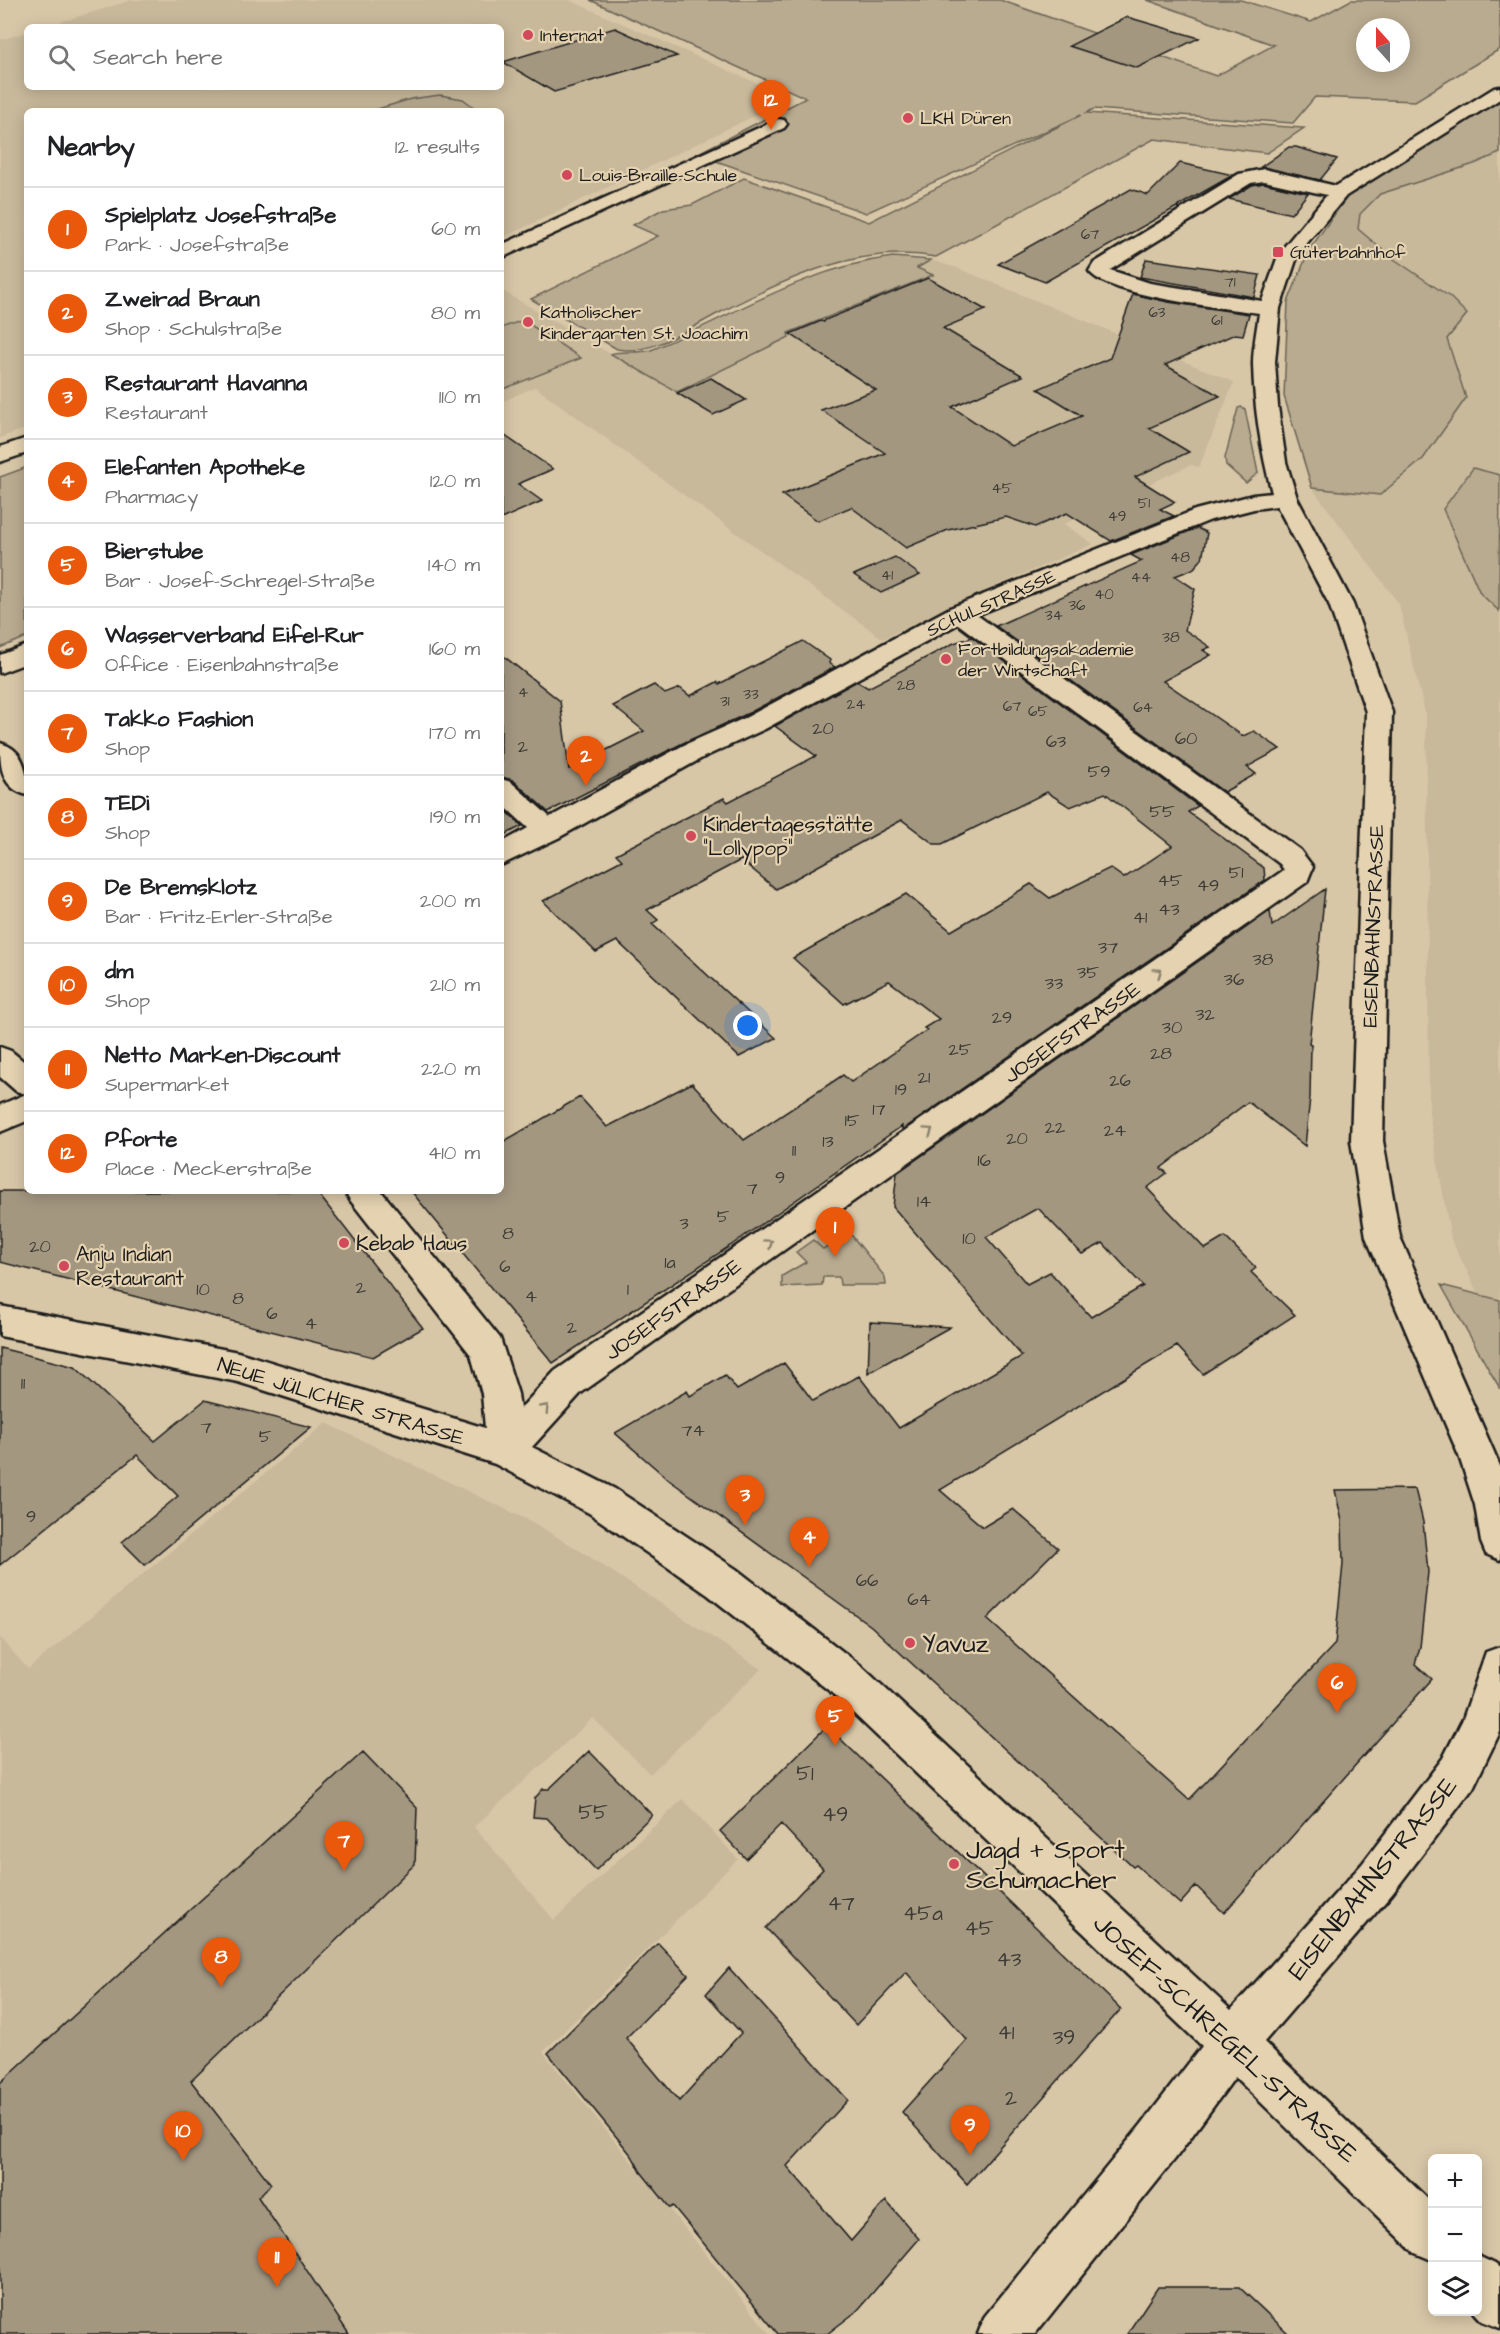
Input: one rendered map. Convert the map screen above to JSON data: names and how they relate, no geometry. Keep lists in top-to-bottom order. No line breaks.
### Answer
{"streets":{"street":["SCHULSTRASSE","EISENBAHNSTRASSE","JOSEFSTRASSE","NEUE JÜLICHER STRASSE","JOSEF-SCHREGEL-STRASSE"]},"crossings":[["SCHULSTRASSE","EISENBAHNSTRASSE"],["SCHULSTRASSE","JOSEFSTRASSE"],["EISENBAHNSTRASSE","JOSEF-SCHREGEL-STRASSE"],["JOSEFSTRASSE","NEUE JÜLICHER STRASSE"],["JOSEFSTRASSE","JOSEF-SCHREGEL-STRASSE"],["NEUE JÜLICHER STRASSE","JOSEF-SCHREGEL-STRASSE"]],"places":{"other":["Internat","LKH Düren","Louis-Braille-Schule","Katholischer Kindergarten St. Joachim","Fortbildungsakademie der Wirtschaft","Kindertagesstätte \"Lollypop\"","Kebab Haus","Anju Indian Restaurant","Yavuz","Jagd + Sport Schumacher"],"transit":["Güterbahnhof"]},"house_numbers":["67","71","63","61","45","51","49","48","41","44","40","36","34","38","28","4","33","31","24","67","64","65","20","60","63","2","59","55","51","45","49","43","41","37","38","35","36","33","32","29","30","25","28","21","26","19","17","15","22","24","20","13","11","16","9","7","14","5","3","8","10","20","1a","6","2","10","1","4","8","6","4","2","11","7","74","5","9","66","64","51","55","49","47","45a","45","43","41","39","2"],"north":"top","page":{"search":"Search here","pins":["12","2","1","3","4","6","5","7","8","9","10","11"],"heading":["Nearby","12 results"],"list":[{"mark":"1","name":"Spielplatz Josefstraße","note":"Park · Josefstraße","value":"60 m"},{"mark":"2","name":"Zweirad Braun","note":"Shop · Schulstraße","value":"80 m"},{"mark":"3","name":"Restaurant Havanna","note":"Restaurant","value":"110 m"},{"mark":"4","name":"Elefanten Apotheke","note":"Pharmacy","value":"120 m"},{"mark":"5","name":"Bierstube","note":"Bar · Josef-Schregel-Straße","value":"140 m"},{"mark":"6","name":"Wasserverband Eifel-Rur","note":"Office · Eisenbahnstraße","value":"160 m"},{"mark":"7","name":"Takko Fashion","note":"Shop","value":"170 m"},{"mark":"8","name":"TEDi","note":"Shop","value":"190 m"},{"mark":"9","name":"De Bremsklotz","note":"Bar · Fritz-Erler-Straße","value":"200 m"},{"mark":"10","name":"dm","note":"Shop","value":"210 m"},{"mark":"11","name":"Netto Marken-Discount","note":"Supermarket","value":"220 m"},{"mark":"12","name":"Pforte","note":"Place · Meckerstraße","value":"410 m"}],"map_buttons":["+","−"]}}
